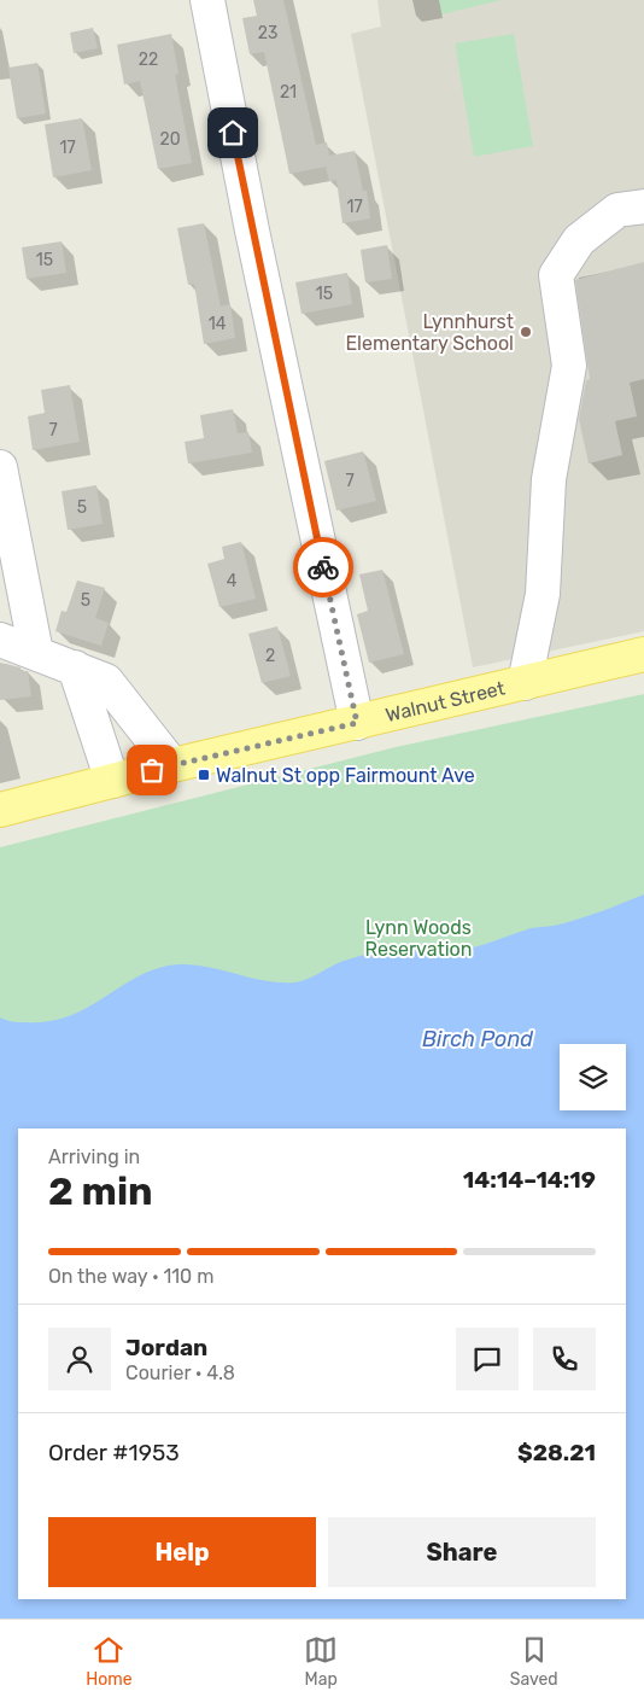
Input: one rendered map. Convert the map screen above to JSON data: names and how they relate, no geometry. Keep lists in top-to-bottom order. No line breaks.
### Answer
{"streets":{"main road":["Walnut Street"]},"water":["Birch Pond"],"parks":["Lynn Woods Reservation"],"places":{"other":["Lynnhurst Elementary School"],"transit":["Walnut St opp Fairmount Ave"]},"house_numbers":["23","22","21","20","17","17","15","15","14","7","7","5","4","5","2"],"page":{"heading":["2 min","Arriving in","14:14–14:19"],"panel":["Jordan","Courier · 4.8","Order #1953","$28.21"],"bar":"On the way · 110 m","buttons":["Help","Share"],"tabs":["Home","Map","Saved"]}}
